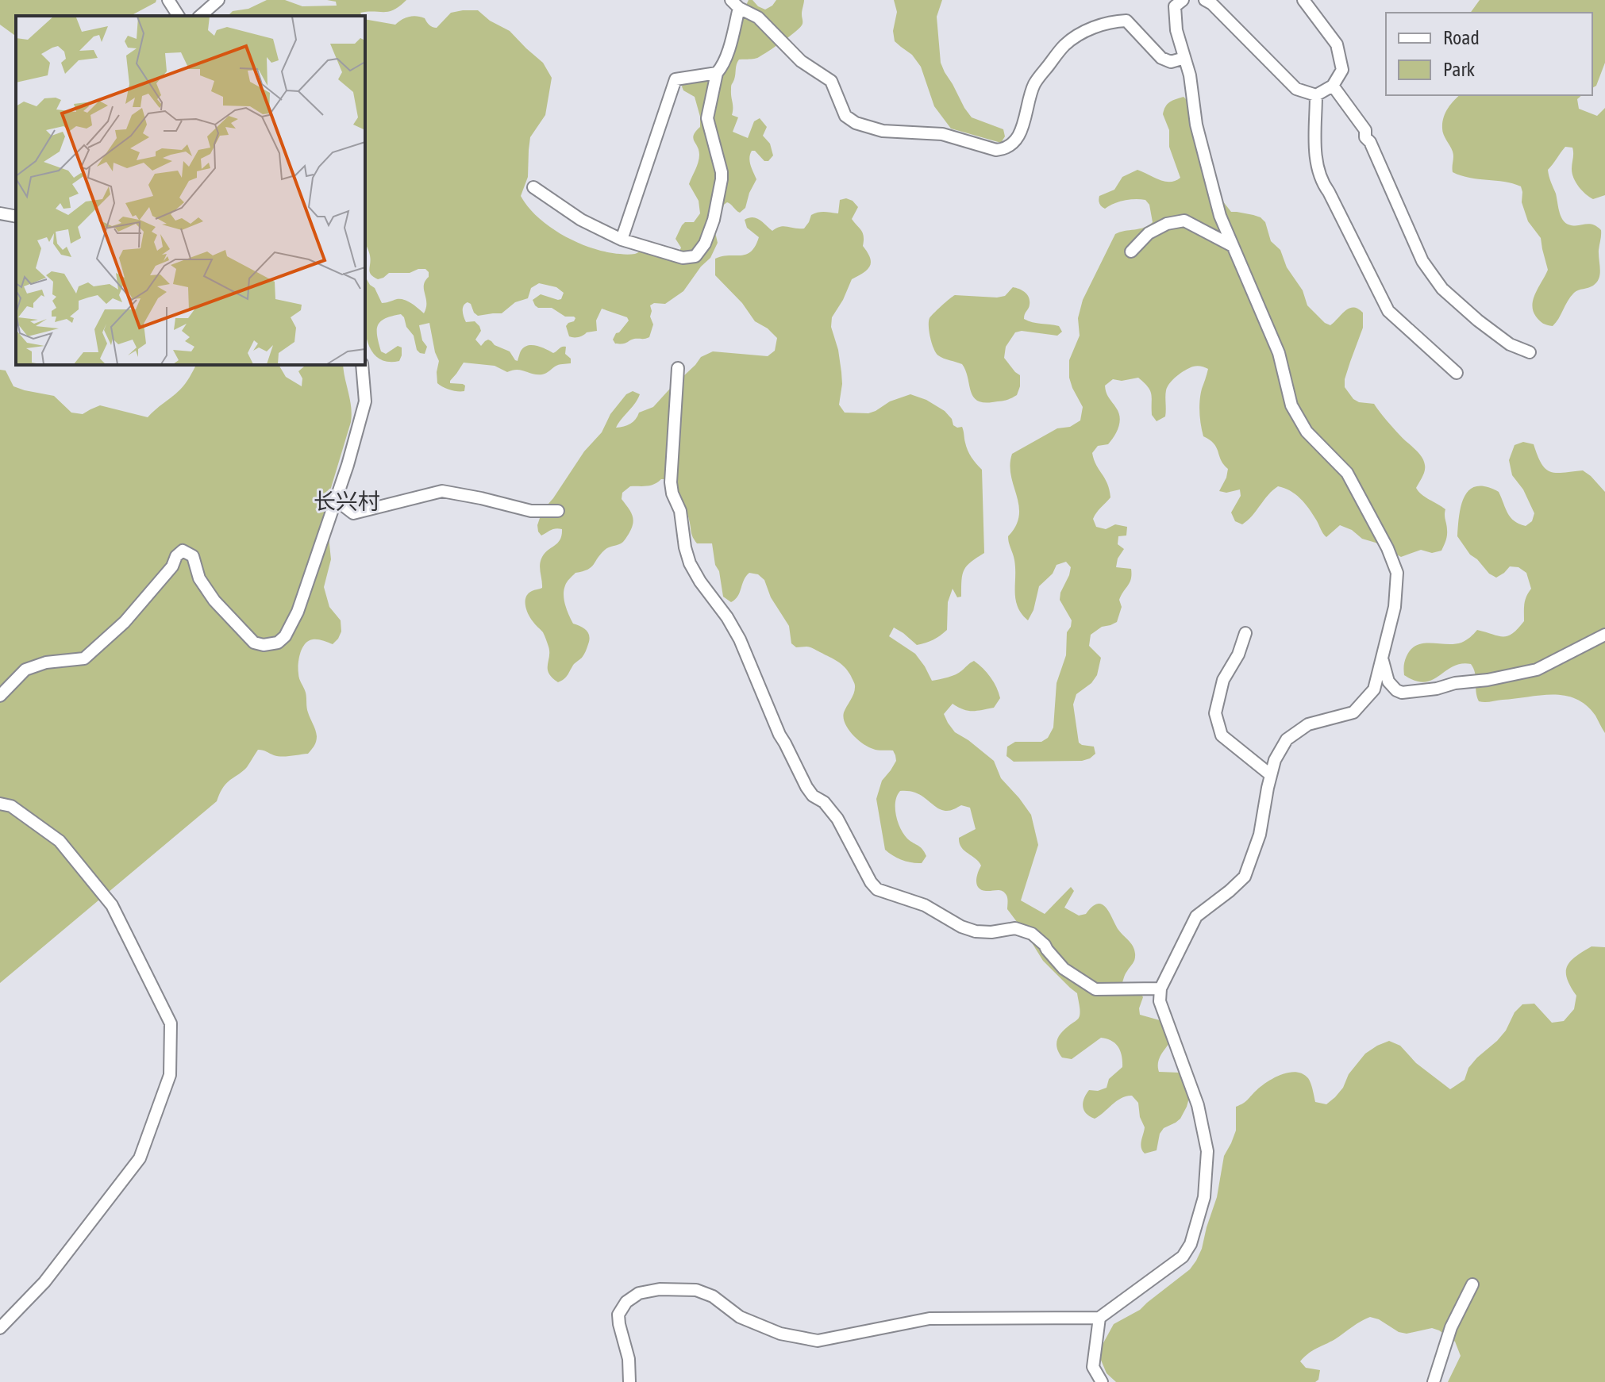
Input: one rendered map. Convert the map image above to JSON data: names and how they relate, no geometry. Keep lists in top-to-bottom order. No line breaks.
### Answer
{"districts":["长兴村"],"legend":["Road","Park"]}
